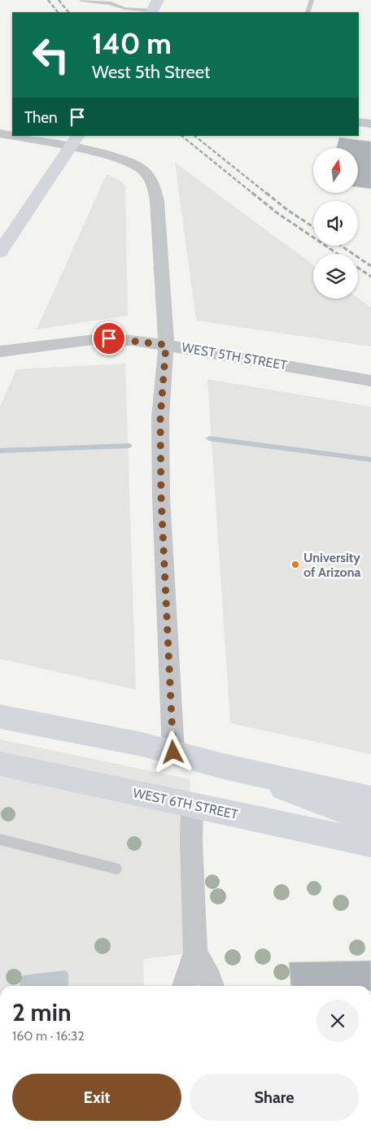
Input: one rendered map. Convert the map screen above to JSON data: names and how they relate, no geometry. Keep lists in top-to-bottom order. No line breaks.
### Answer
{"streets":{"main road":["WEST 6TH STREET"],"street":["WEST 5TH STREET"]},"places":["University of Arizona"],"north":"top","page":{"turn":["140 m","West 5th Street"],"then":"Then","heading":["2 min","160 m · 16:32"],"buttons":["Exit","Share"]}}
